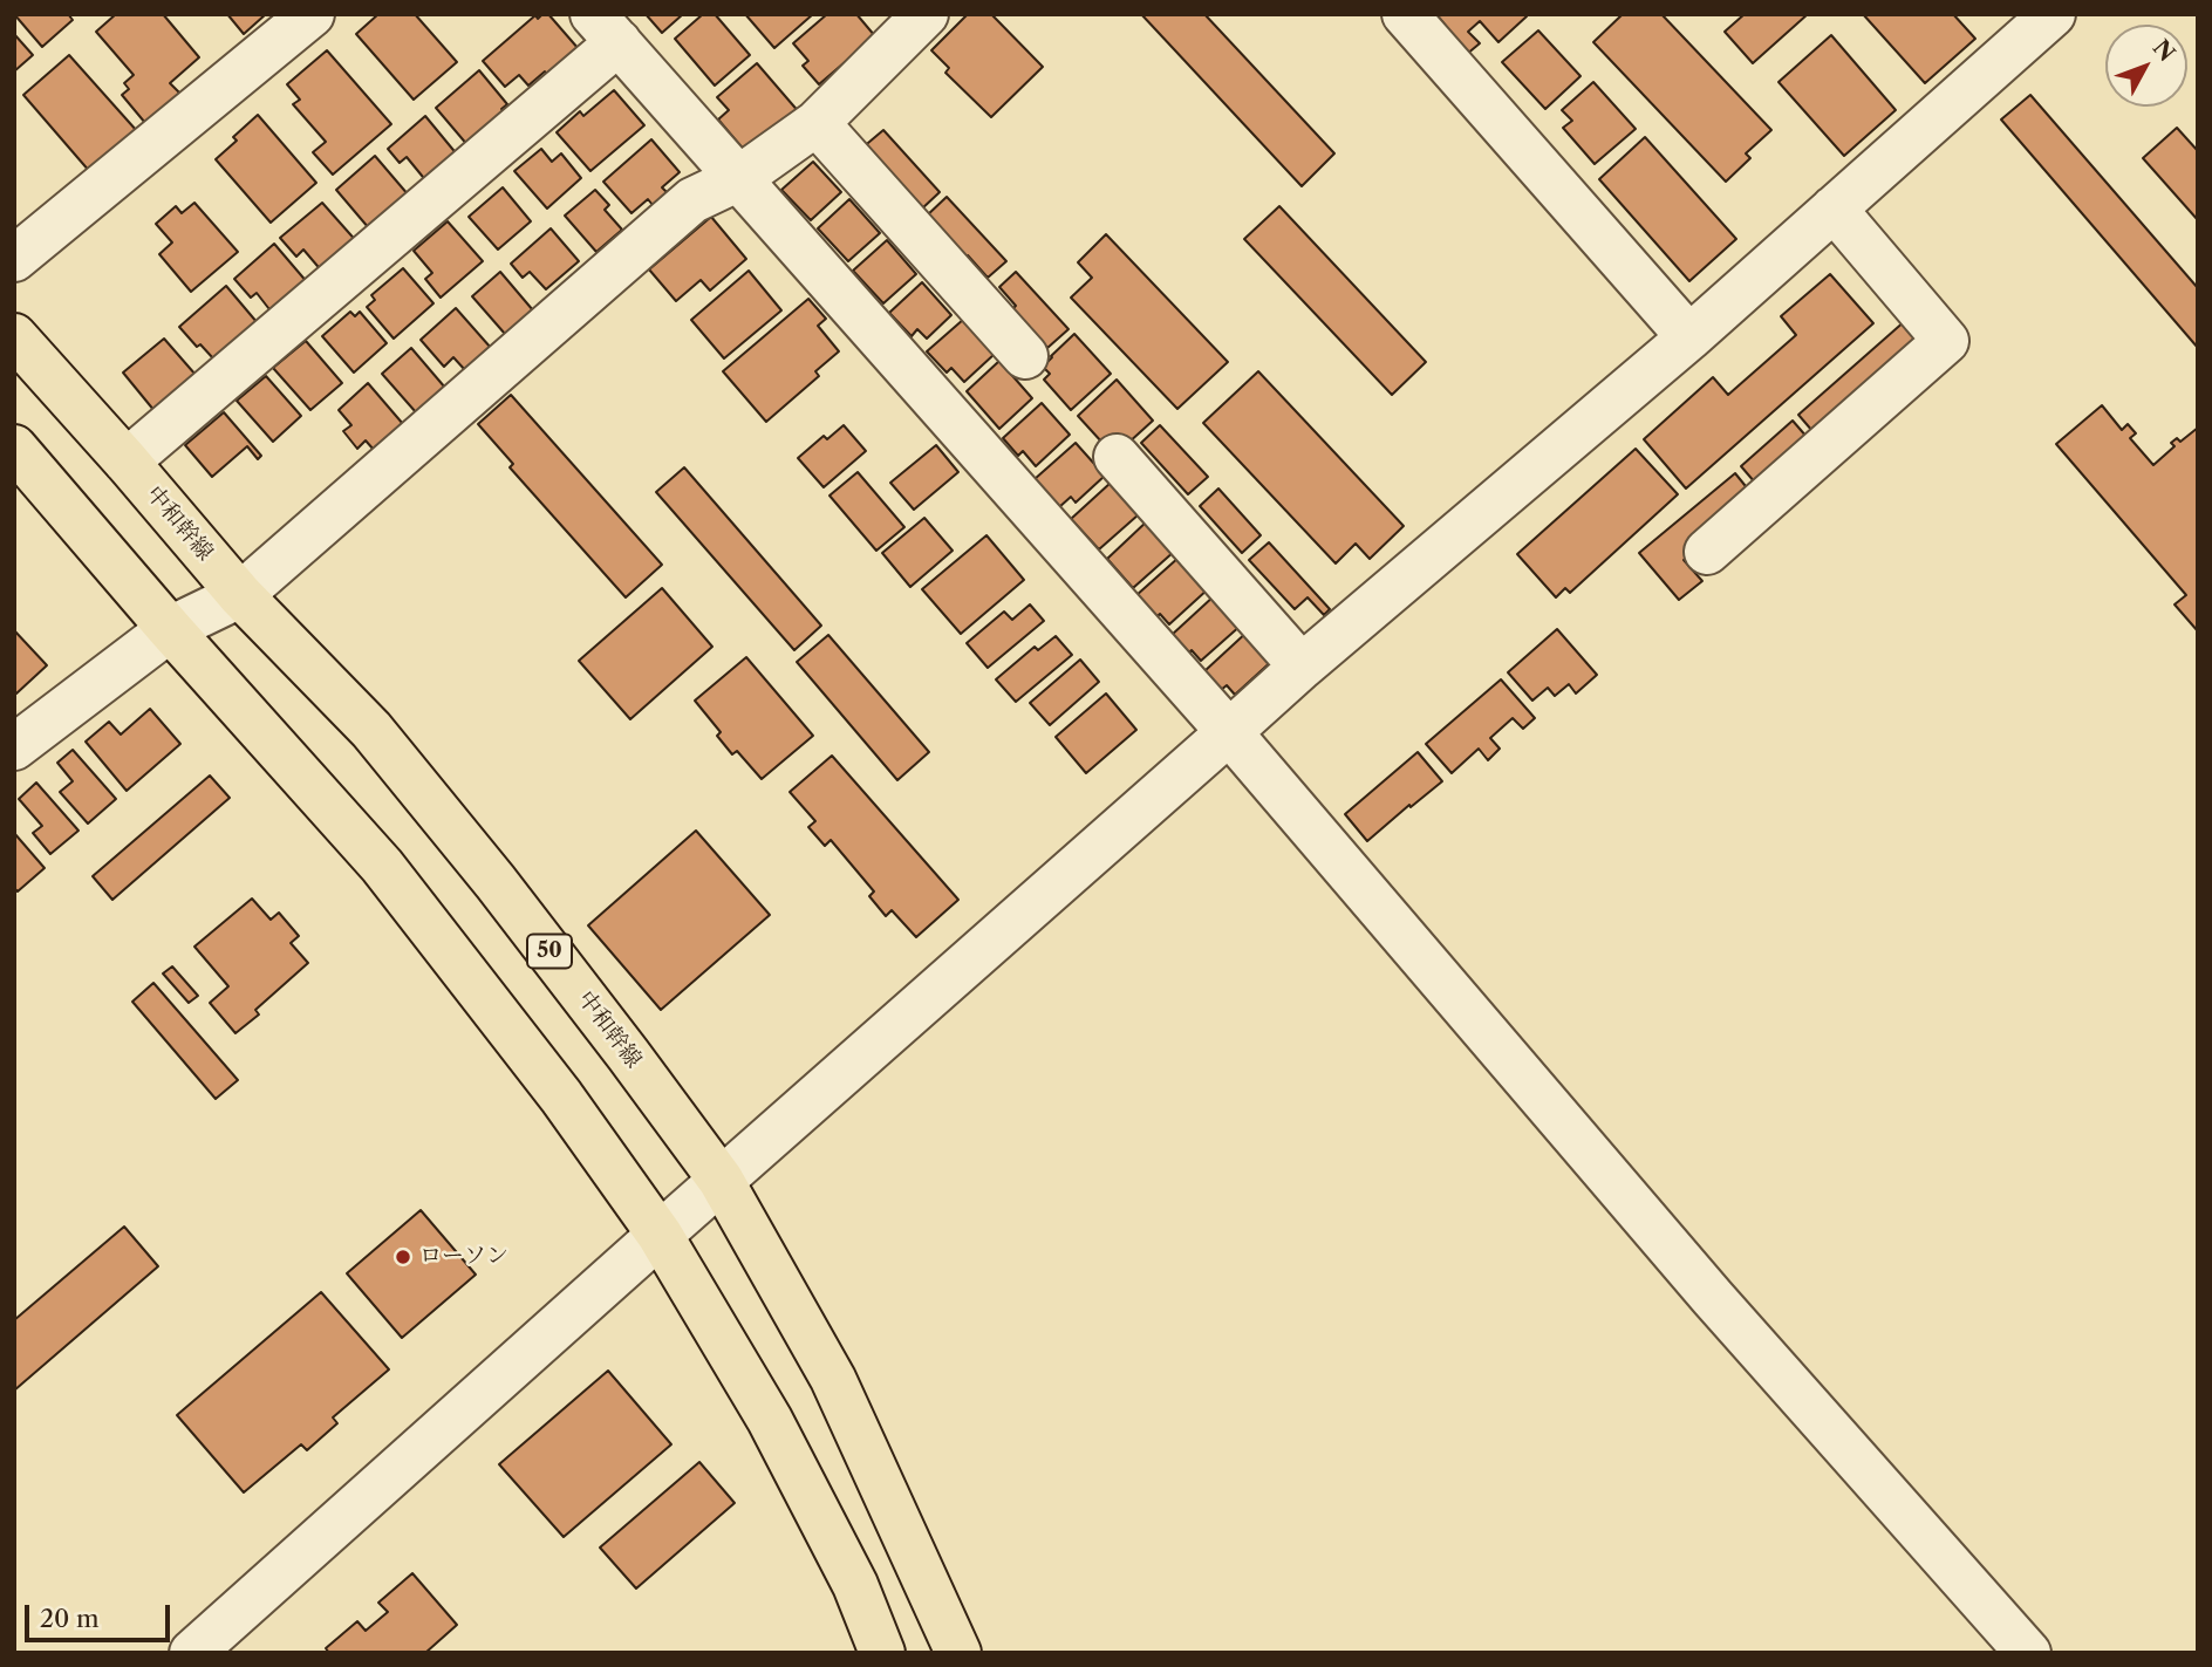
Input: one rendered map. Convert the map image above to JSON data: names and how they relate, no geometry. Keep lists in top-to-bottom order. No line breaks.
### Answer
{"streets":{"main road":["中和幹線","50"]},"places":["ローソン"],"scale_bar":"20 m","north":"top right"}
